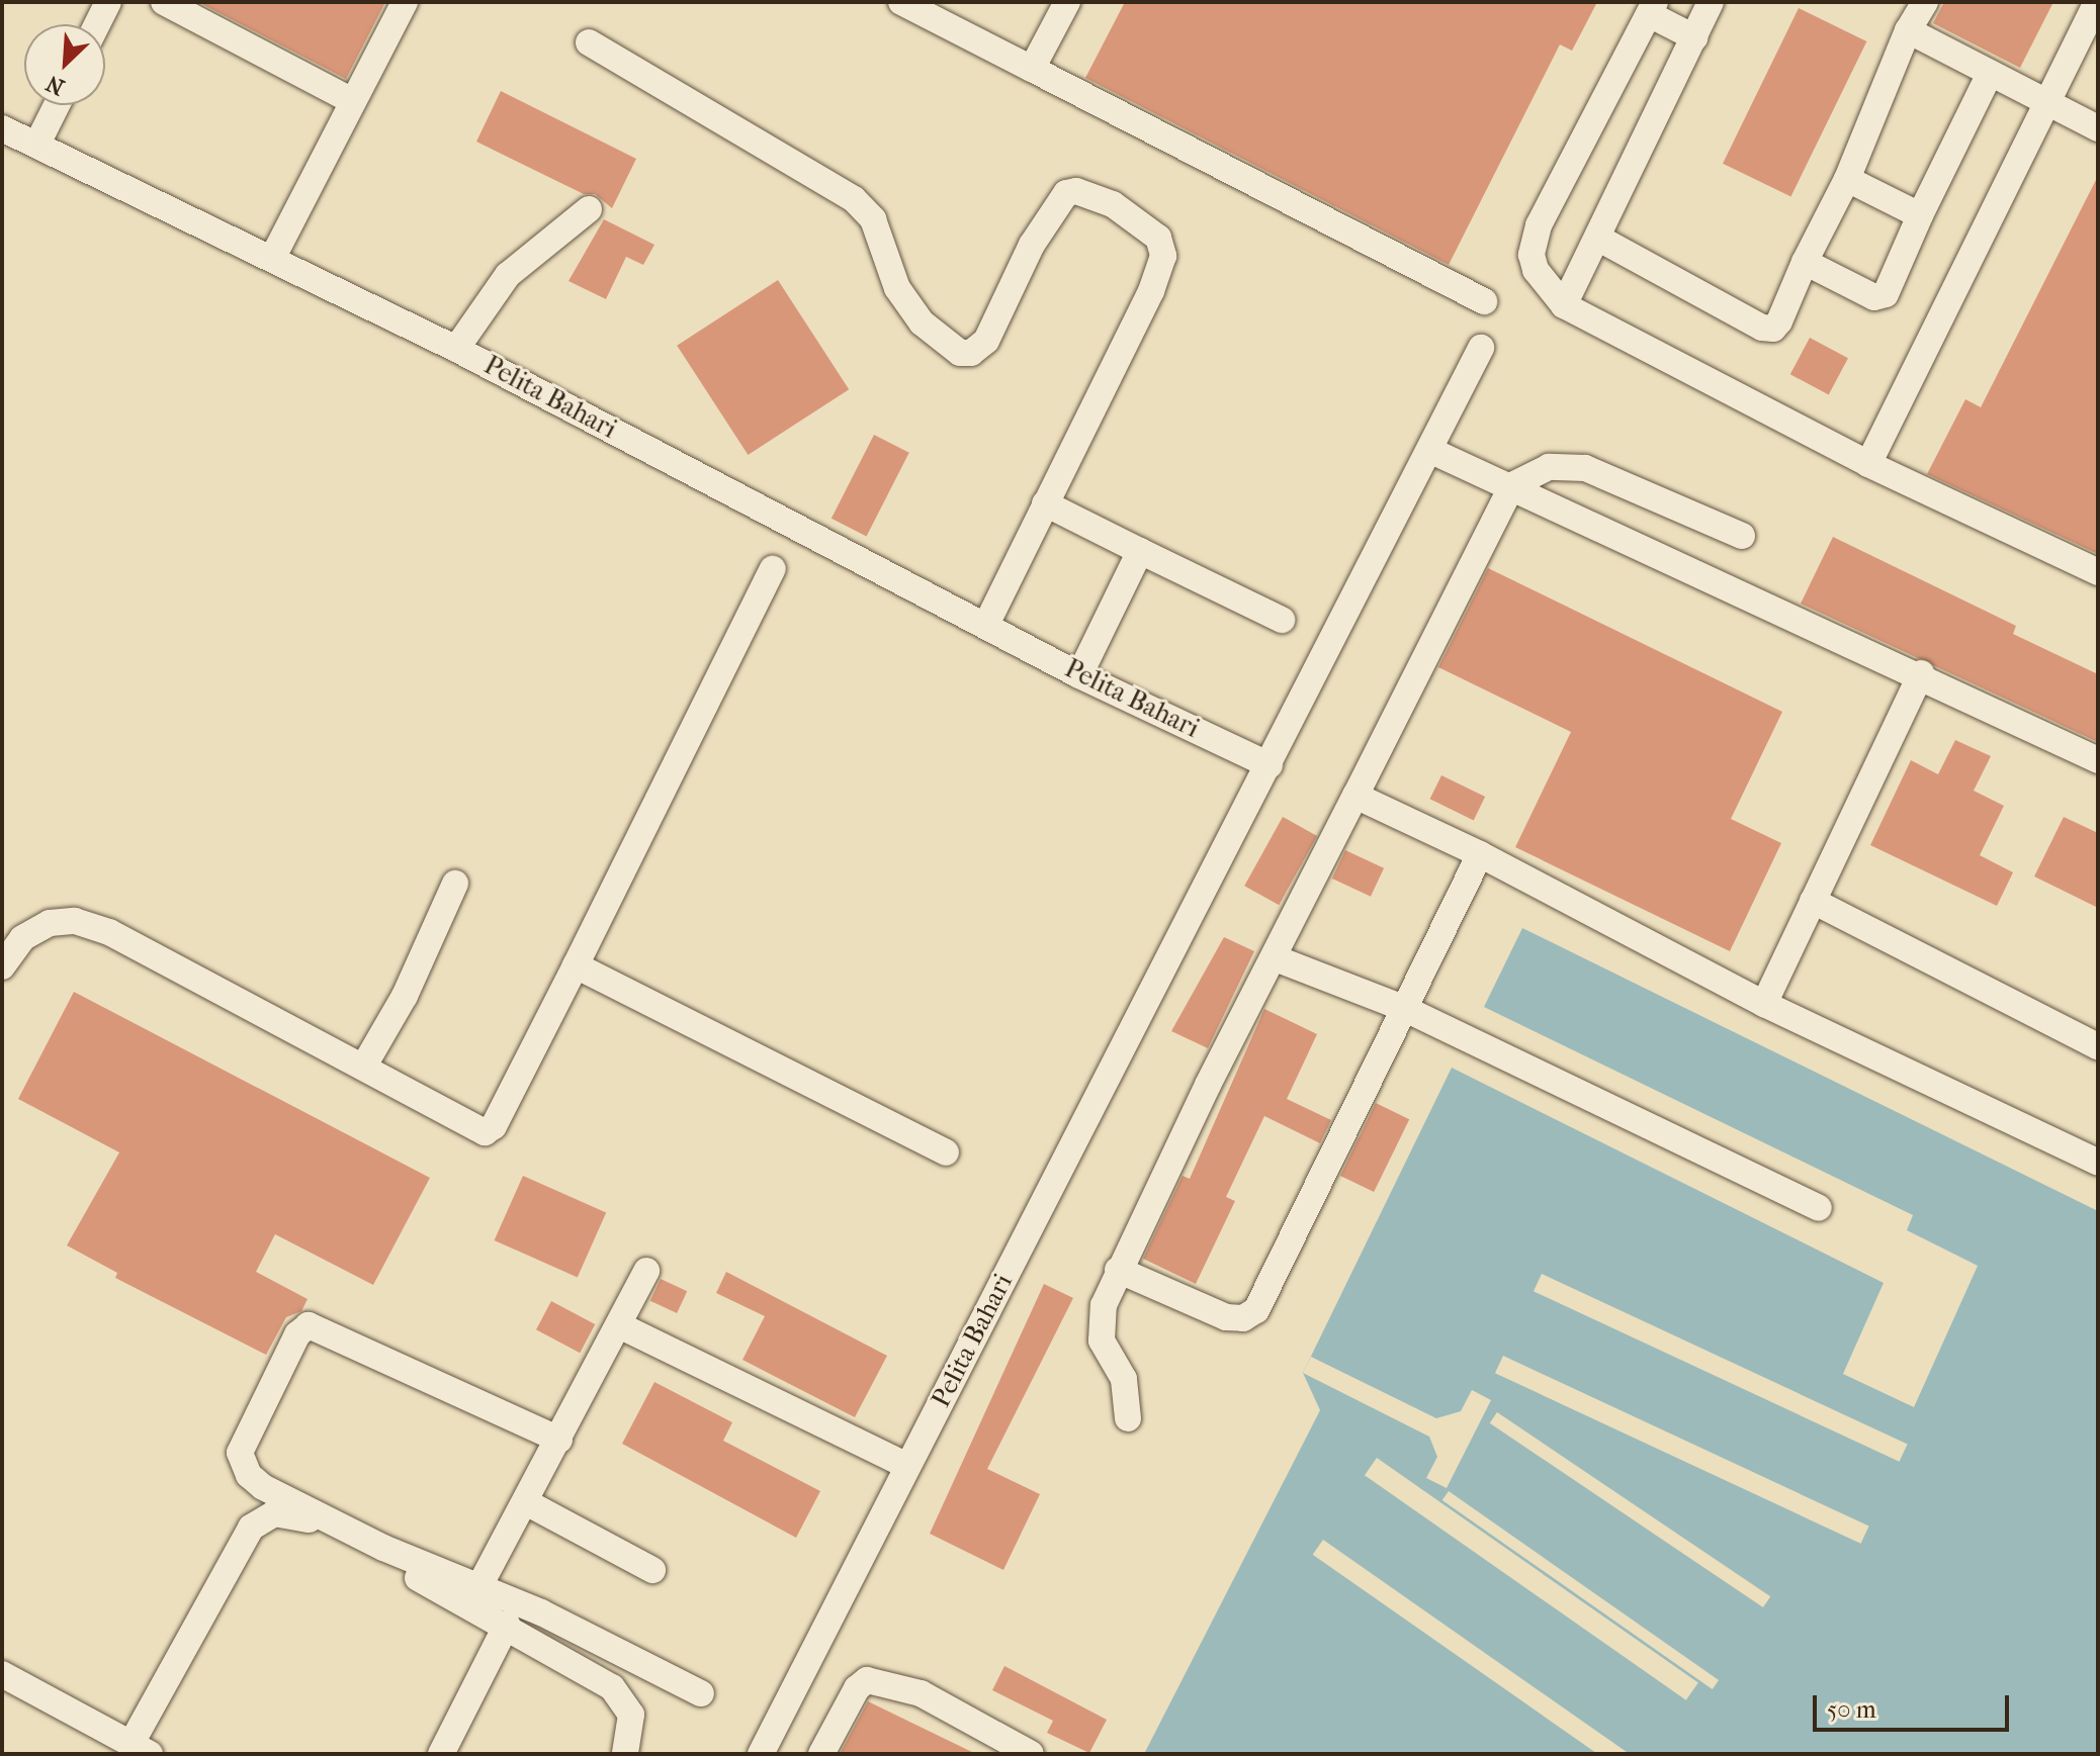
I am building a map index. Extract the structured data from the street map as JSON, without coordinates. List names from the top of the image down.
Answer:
{
  "streets": {
    "lane": ["Pelita Bahari"]
  },
  "scale_bar": "50 m",
  "north": "bottom left"
}
